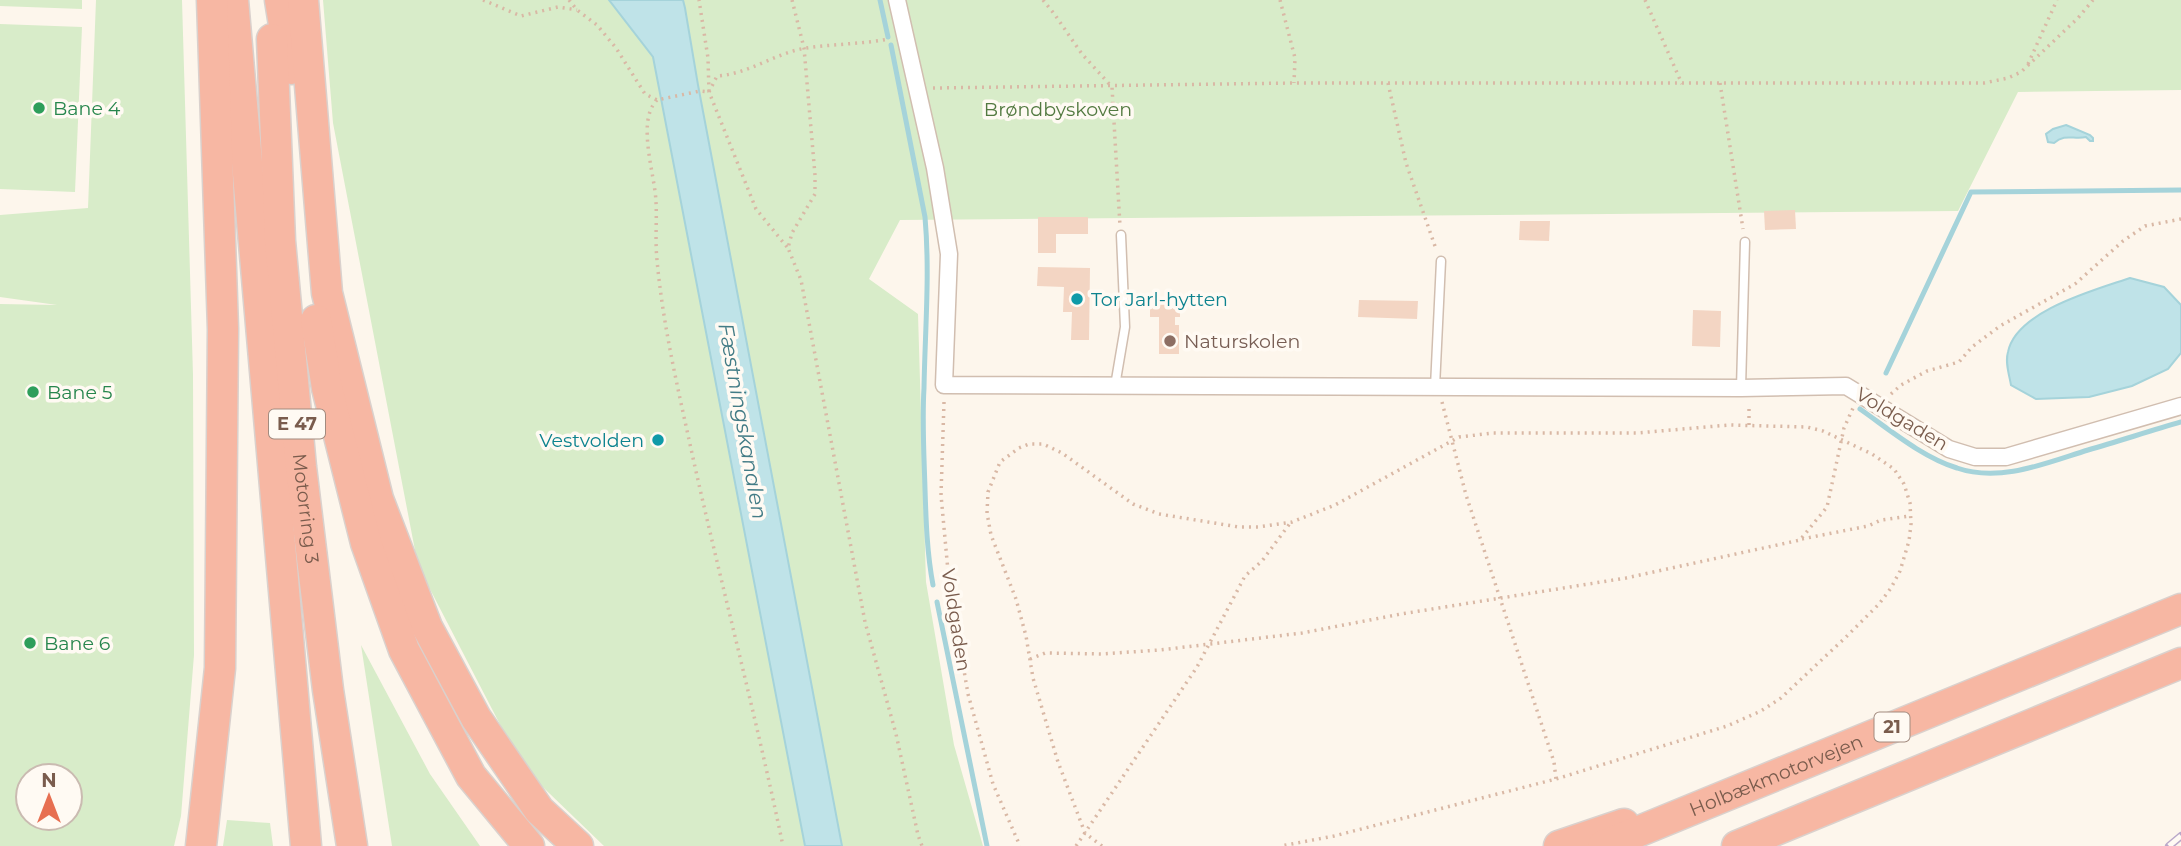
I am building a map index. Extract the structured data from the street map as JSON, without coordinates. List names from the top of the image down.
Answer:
{
  "streets": {
    "highway": [
      "E 47",
      "Motorring 3",
      "21",
      "Holbækmotorvejen"
    ],
    "street": ["Voldgaden"]
  },
  "water": ["Fæstningskanalen"],
  "parks": ["Brøndbyskoven"],
  "places": [
    "Bane 4",
    "Tor Jarl-hytten",
    "Naturskolen",
    "Bane 5",
    "Vestvolden",
    "Bane 6"
  ],
  "north": "top"
}
